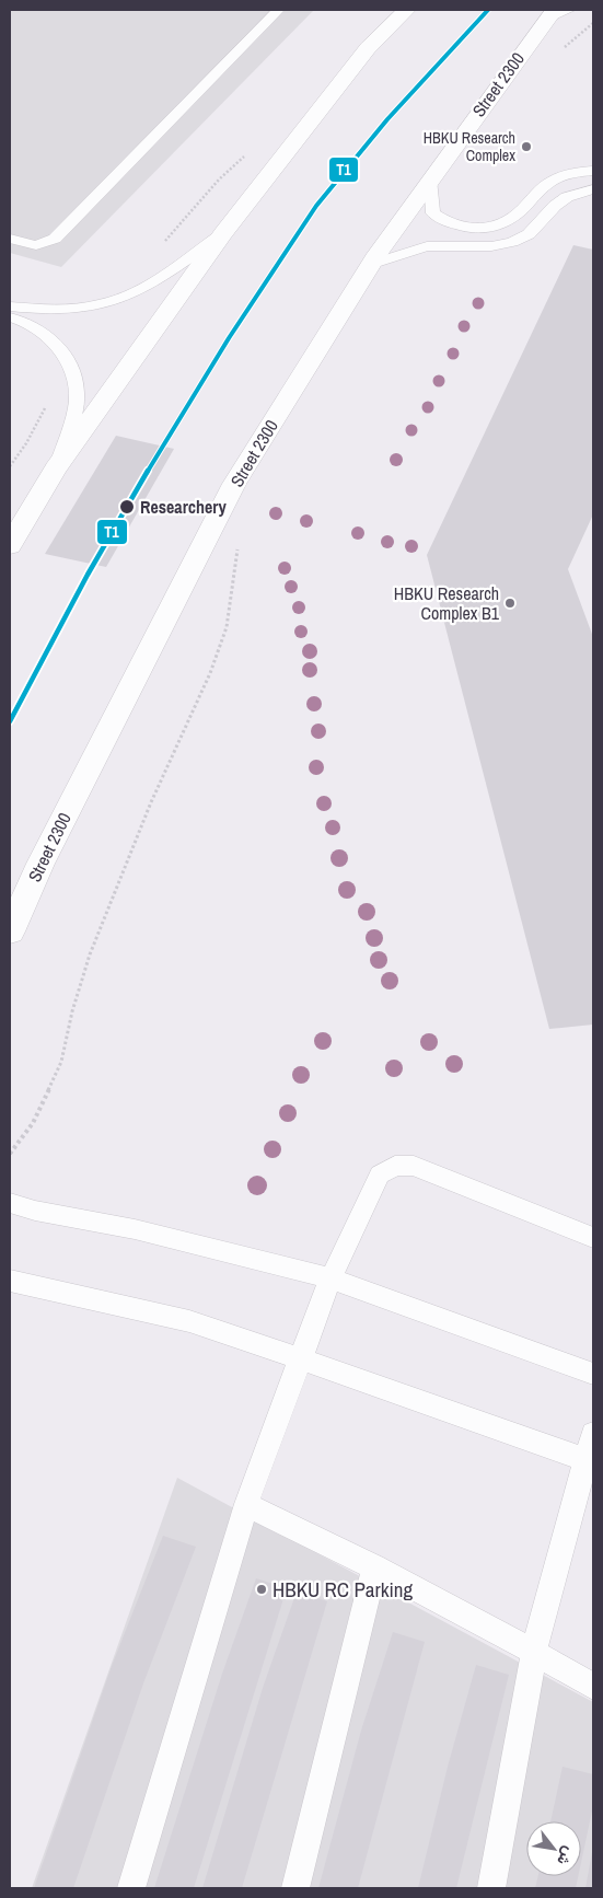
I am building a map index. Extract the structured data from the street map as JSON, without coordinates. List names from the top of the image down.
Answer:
{
  "streets": {
    "street": ["Street 2300"]
  },
  "places": [
    "HBKU Research Complex",
    "Researchery",
    "HBKU Research Complex B1",
    "HBKU RC Parking"
  ],
  "lines": ["transit line T1"],
  "north": "bottom right"
}
